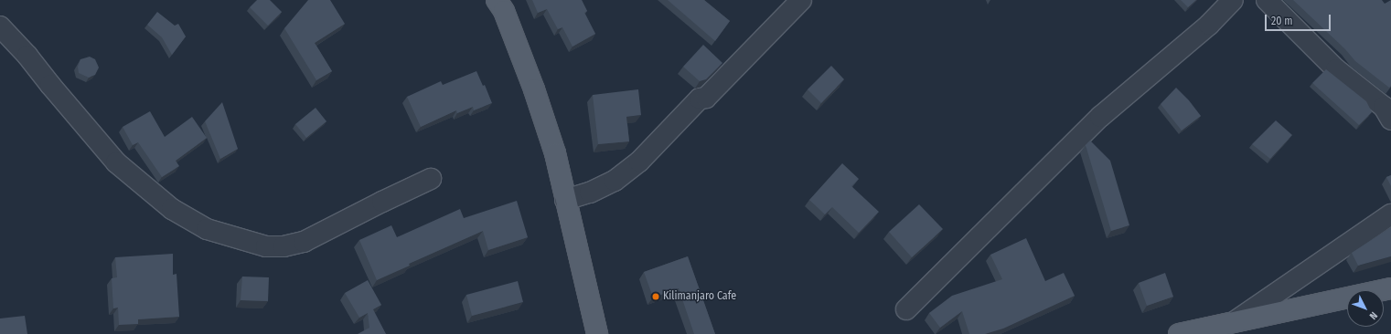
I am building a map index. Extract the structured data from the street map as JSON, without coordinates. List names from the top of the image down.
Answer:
{
  "places": ["Kilimanjaro Cafe"],
  "scale_bar": "20 m",
  "north": "bottom right"
}
